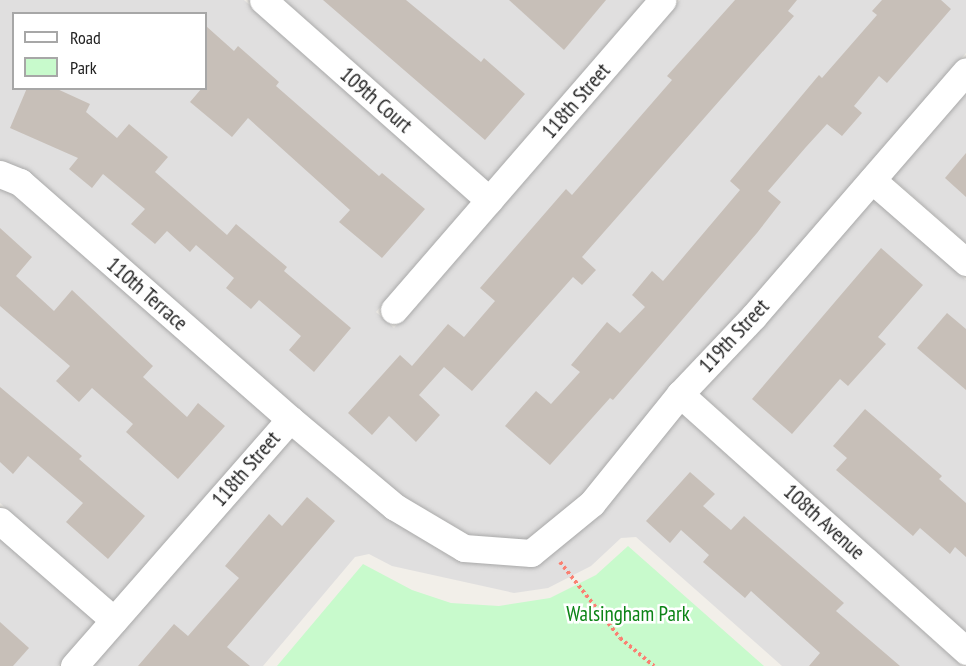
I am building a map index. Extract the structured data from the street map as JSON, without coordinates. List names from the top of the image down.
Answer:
{
  "streets": {
    "street": [
      "109th Court",
      "118th Street",
      "110th Terrace",
      "119th Street",
      "108th Avenue"
    ]
  },
  "crossings": [
    ["109th Court", "118th Street"],
    ["118th Street", "110th Terrace"],
    ["118th Street", "119th Street"],
    ["119th Street", "108th Avenue"]
  ],
  "parks": ["Walsingham Park"],
  "legend": ["Road", "Park"]
}
